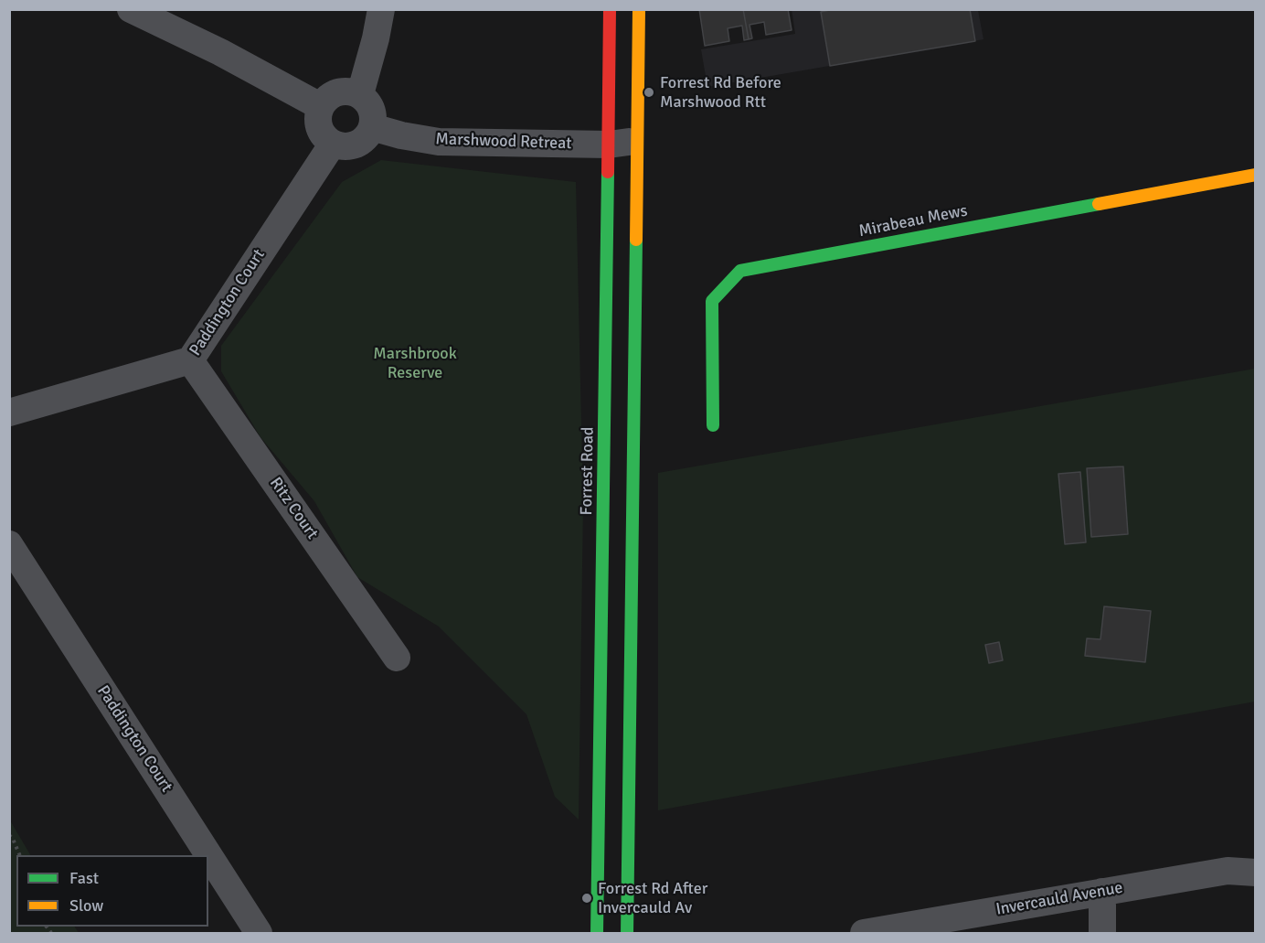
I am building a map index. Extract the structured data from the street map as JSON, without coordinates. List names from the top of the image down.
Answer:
{
  "streets": {
    "main road": ["Mirabeau Mews", "Forrest Road"],
    "street": [
      "Marshwood Retreat",
      "Paddington Court",
      "Ritz Court",
      "Invercauld Avenue"
    ]
  },
  "crossings": [
    ["Marshwood Retreat", "Paddington Court"],
    ["Marshwood Retreat", "Forrest Road"],
    ["Paddington Court", "Ritz Court"]
  ],
  "parks": ["Marshbrook Reserve"],
  "places": ["Forrest Rd Before Marshwood Rtt", "Forrest Rd After Invercauld Av"],
  "legend": ["Fast", "Slow"]
}
